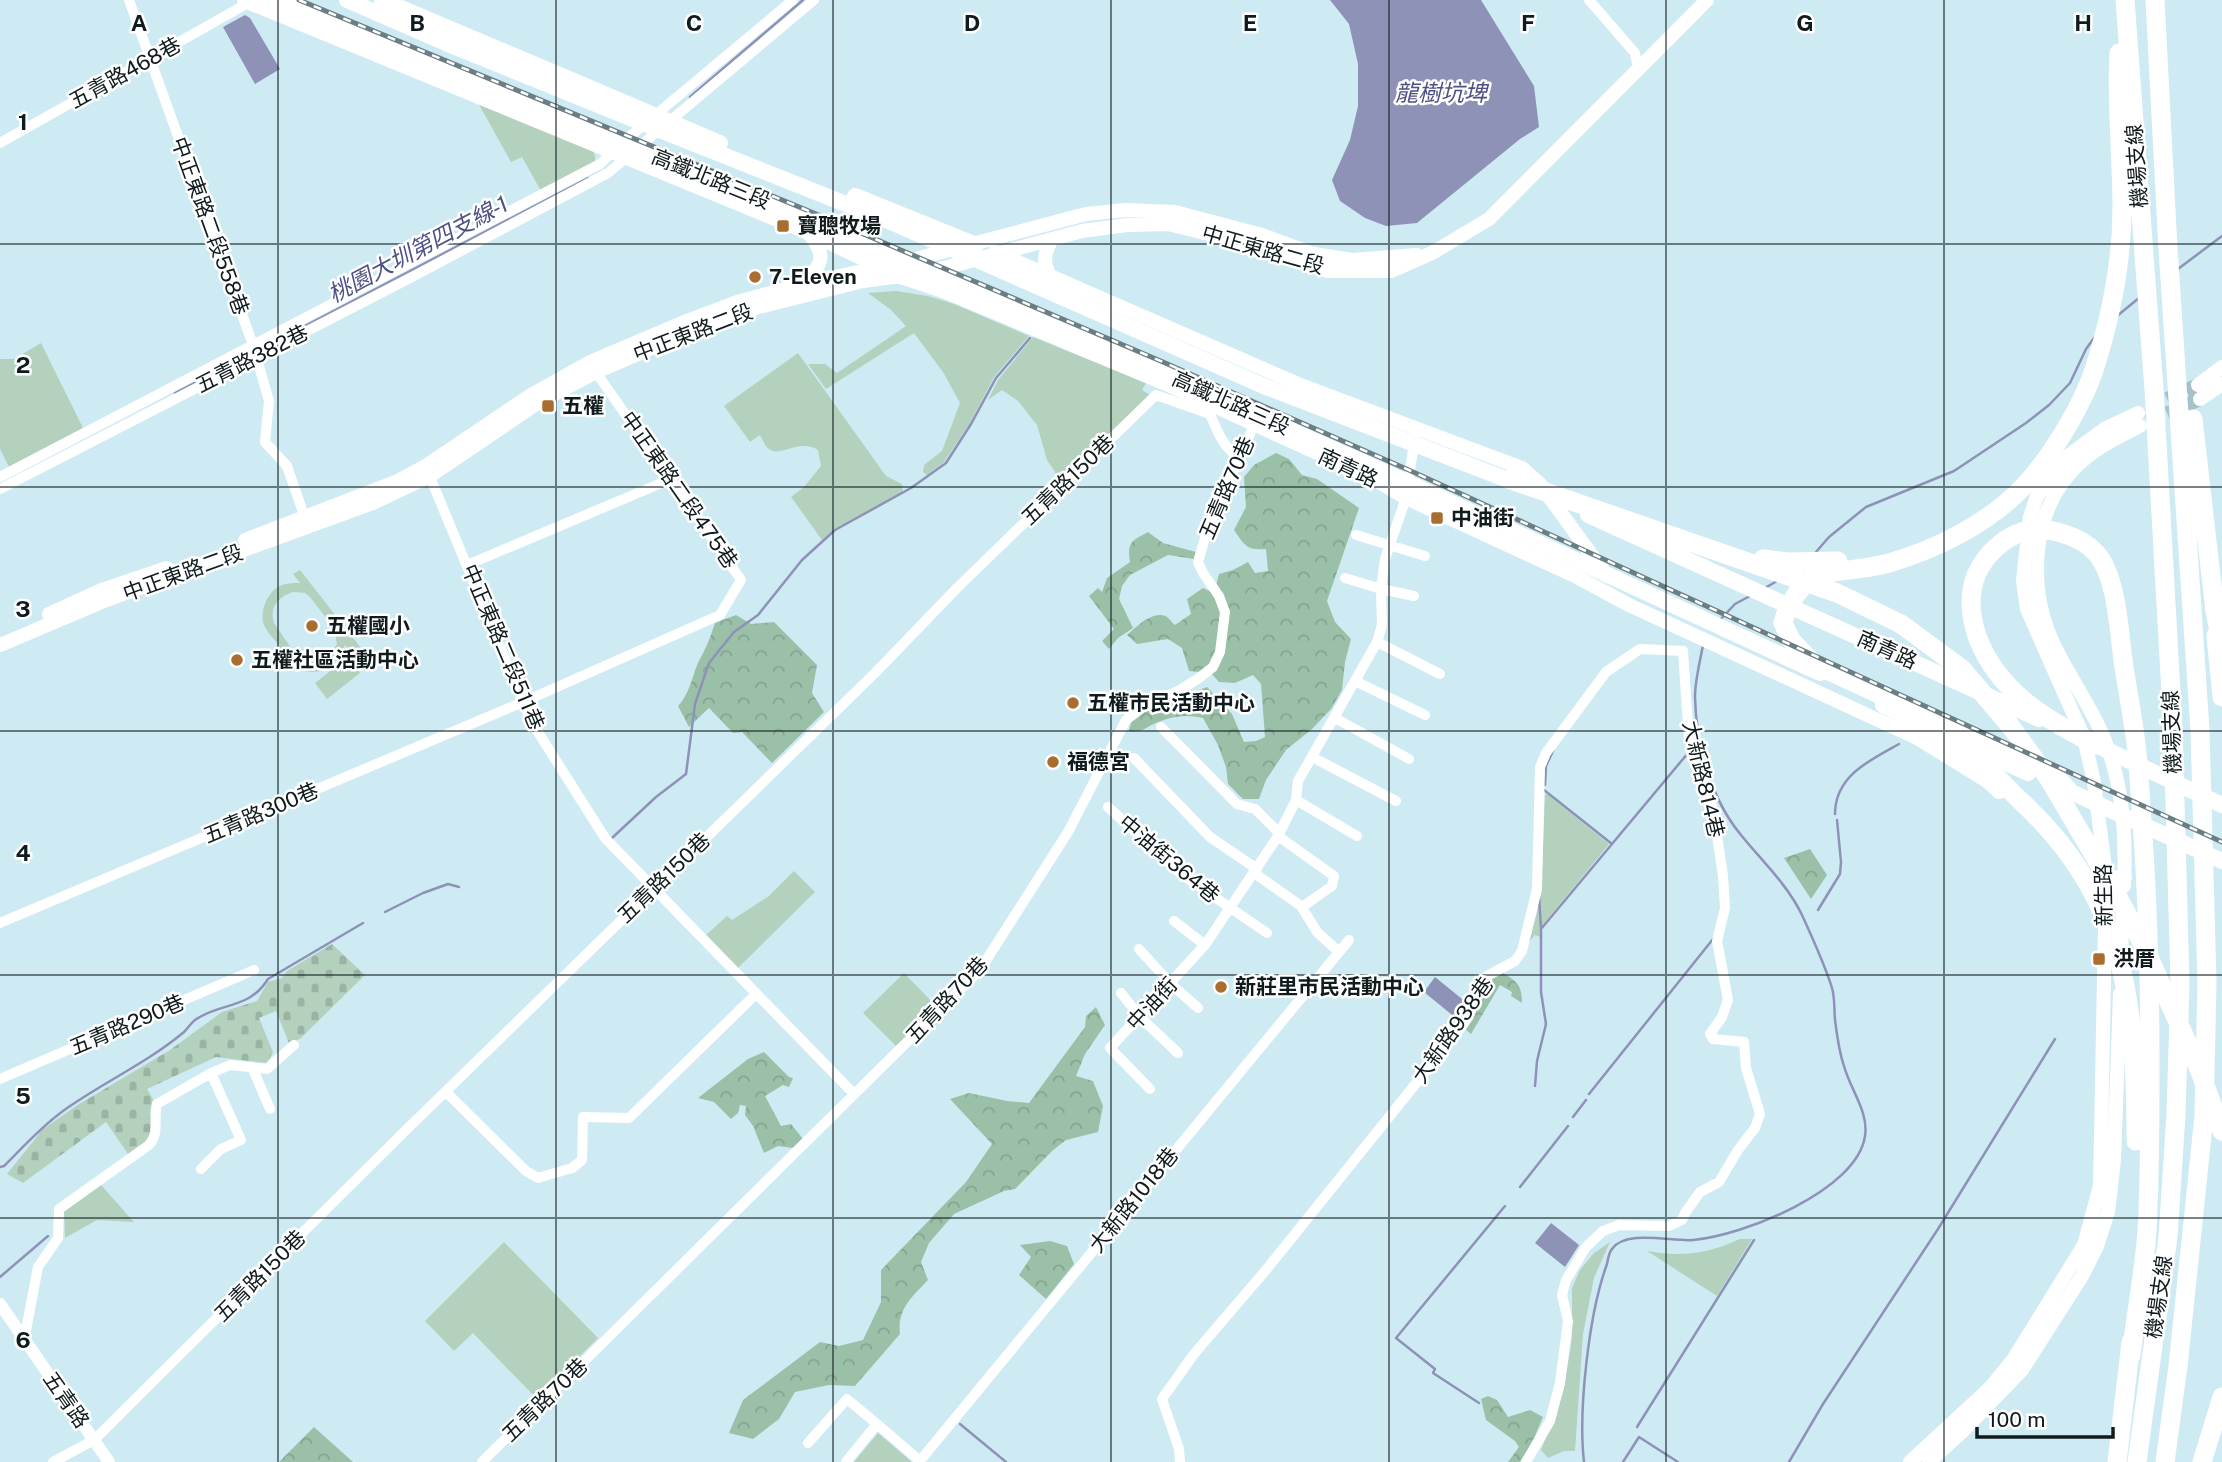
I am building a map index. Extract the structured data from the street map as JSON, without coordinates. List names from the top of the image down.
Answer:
{
  "streets": {
    "highway": ["機場支線"],
    "main road": [
      "高鐵北路三段",
      "中正東路二段",
      "南青路",
      "新生路"
    ],
    "street": [
      "五青路468巷",
      "中正東路二段558巷",
      "五青路382巷",
      "五青路150巷",
      "五青路70巷",
      "中正東路二段475巷",
      "中正東路二段511巷",
      "大新路814巷",
      "五青路300巷",
      "中油街364巷",
      "中油街",
      "五青路290巷",
      "大新路938巷",
      "大新路1018巷",
      "五青路"
    ]
  },
  "crossings": [
    ["五青路468巷", "高鐵北路三段"],
    ["五青路468巷", "中正東路二段558巷"],
    ["機場支線", "新生路"],
    ["高鐵北路三段", "中正東路二段"],
    ["高鐵北路三段", "五青路382巷"],
    ["高鐵北路三段", "南青路"],
    ["高鐵北路三段", "五青路70巷"],
    ["中正東路二段558巷", "中正東路二段"],
    ["中正東路二段558巷", "五青路382巷"],
    ["中正東路二段", "中正東路二段475巷"],
    ["中正東路二段", "中正東路二段511巷"],
    ["南青路", "五青路70巷"],
    ["南青路", "新生路"],
    ["南青路", "中油街"],
    ["五青路150巷", "五青路70巷"],
    ["五青路150巷", "中正東路二段511巷"],
    ["五青路150巷", "五青路"],
    ["五青路70巷", "中正東路二段511巷"],
    ["中正東路二段475巷", "中正東路二段511巷"],
    ["中正東路二段475巷", "五青路300巷"],
    ["中正東路二段511巷", "五青路300巷"],
    ["大新路814巷", "大新路938巷"],
    ["中油街364巷", "中油街"]
  ],
  "water": ["龍樹坑埤", "桃園大圳第四支線-1"],
  "places": {
    "transit": [
      "寶聰牧場",
      "五權",
      "中油街",
      "洪厝"
    ],
    "other": [
      "7-Eleven",
      "五權國小",
      "五權社區活動中心",
      "五權市民活動中心",
      "福德宮",
      "新莊里市民活動中心"
    ]
  },
  "scale_bar": "100 m",
  "grid": {
    "columns": [
      "A",
      "B",
      "C",
      "D",
      "E",
      "F",
      "G",
      "H"
    ],
    "rows": [
      "1",
      "2",
      "3",
      "4",
      "5",
      "6"
    ]
  }
}
